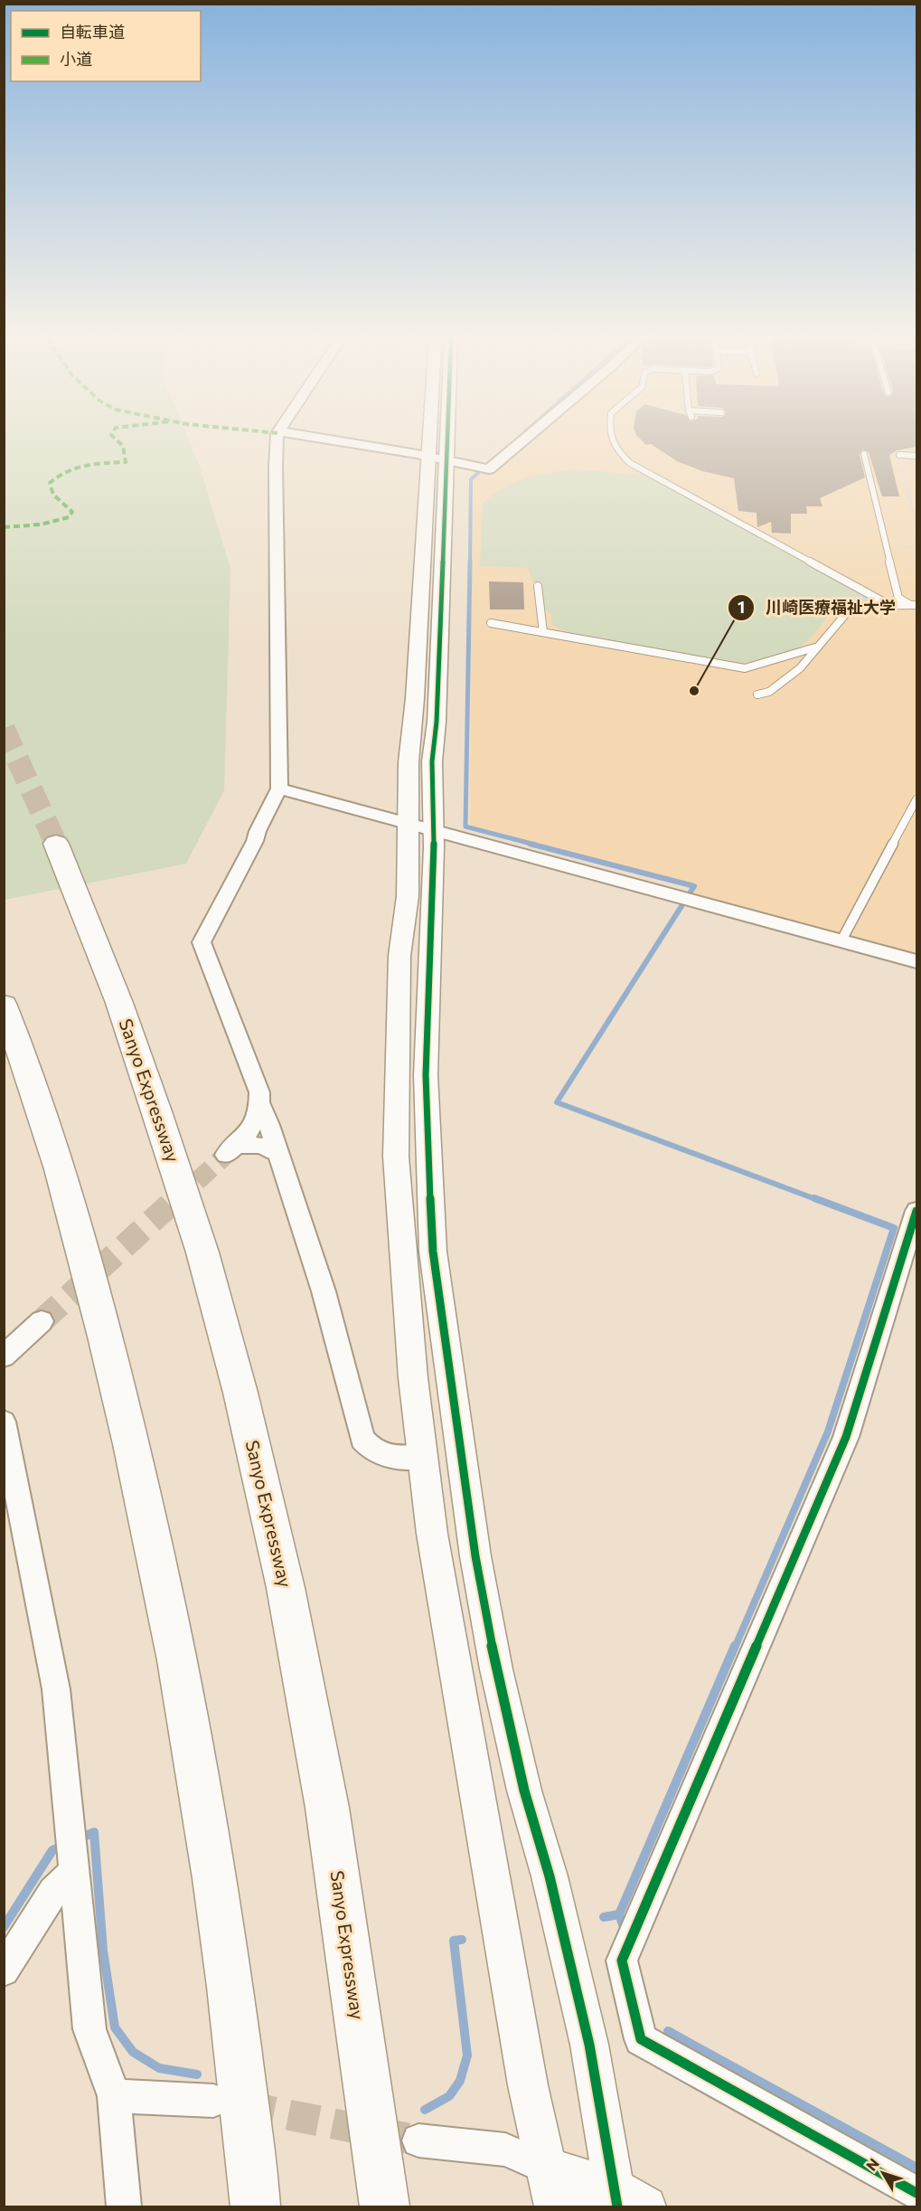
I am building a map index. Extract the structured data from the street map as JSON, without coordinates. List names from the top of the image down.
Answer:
{
  "streets": {
    "highway": ["Sanyo Expressway"]
  },
  "places": ["川崎医療福祉大学"],
  "legend": ["自転車道", "小道"],
  "north": "top left"
}
